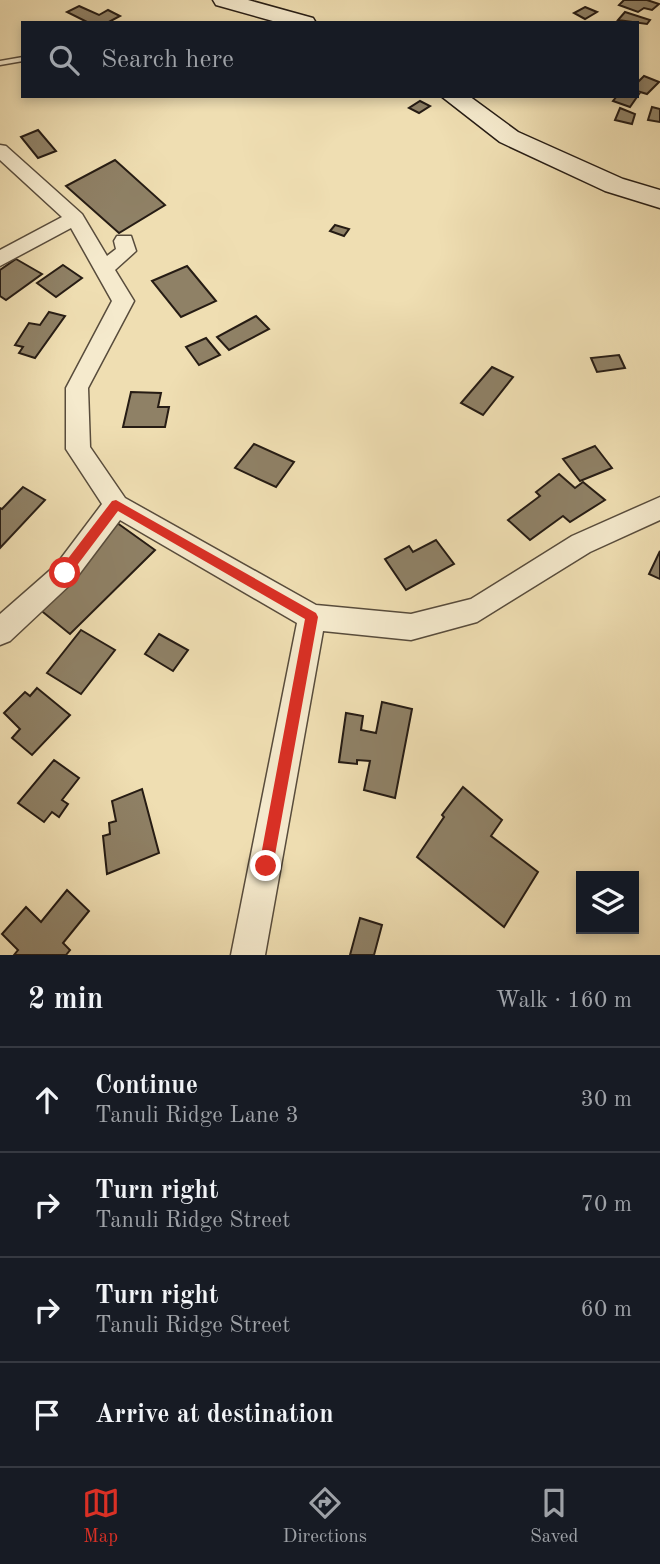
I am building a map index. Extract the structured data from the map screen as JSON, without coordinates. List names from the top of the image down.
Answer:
{
  "page": {
    "search": "Search here",
    "heading": ["2 min", "Walk · 160 m"],
    "list": [
      ["Continue", "Tanuli Ridge Lane 3", "30 m"],
      ["Turn right", "Tanuli Ridge Street", "70 m"],
      ["Turn right", "Tanuli Ridge Street", "60 m"],
      "Arrive at destination"
    ],
    "nav": ["Map", "Directions", "Saved"]
  }
}
